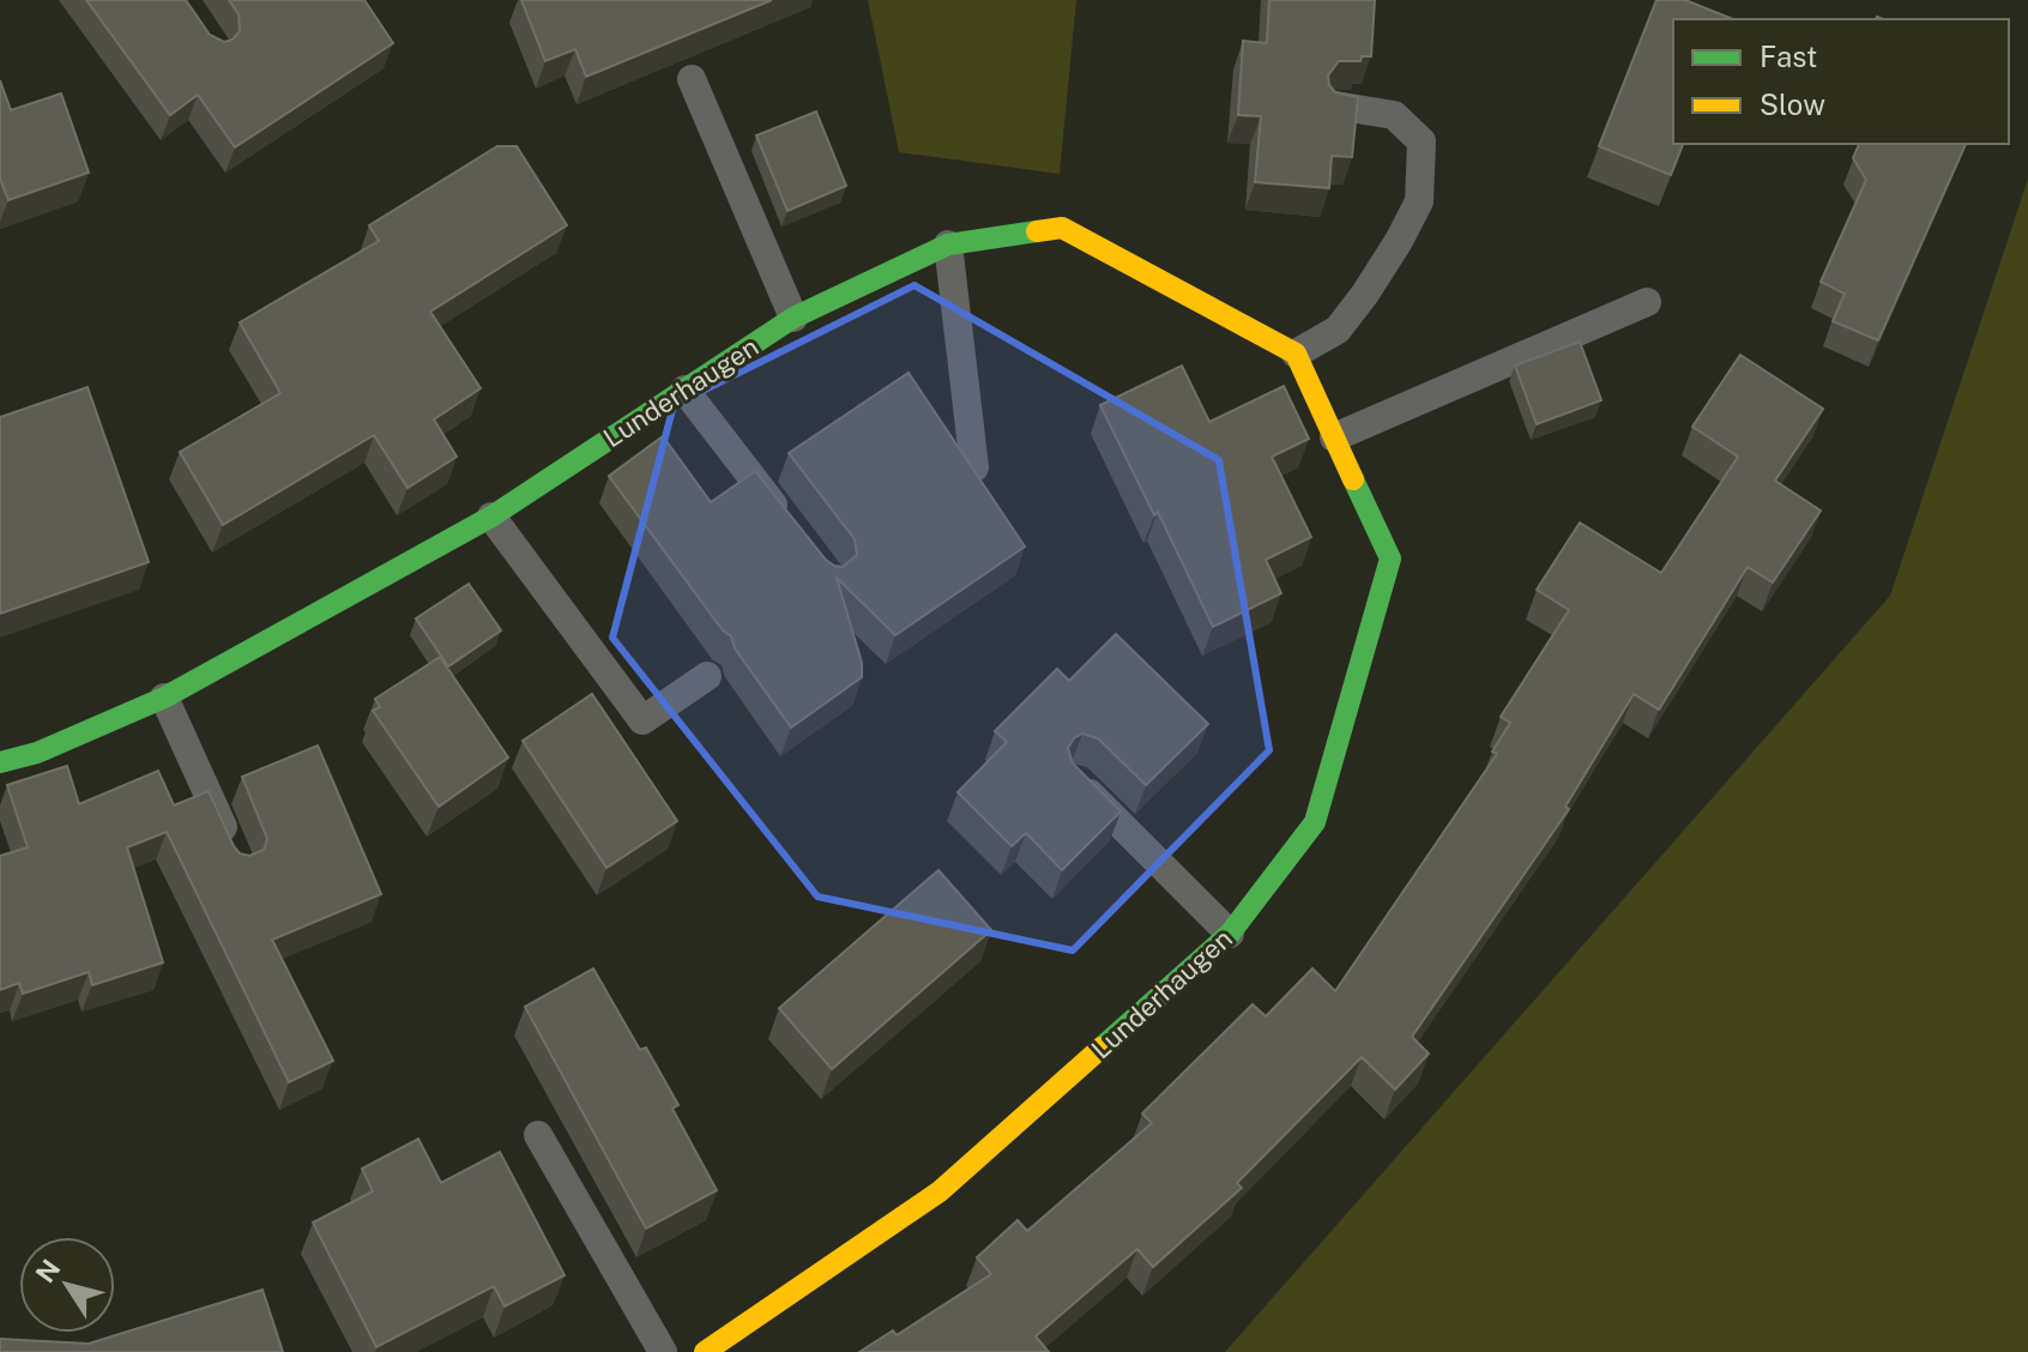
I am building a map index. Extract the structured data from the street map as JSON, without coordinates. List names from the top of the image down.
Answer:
{
  "streets": {
    "street": ["Lunderhaugen"]
  },
  "legend": ["Fast", "Slow"],
  "north": "top left"
}
